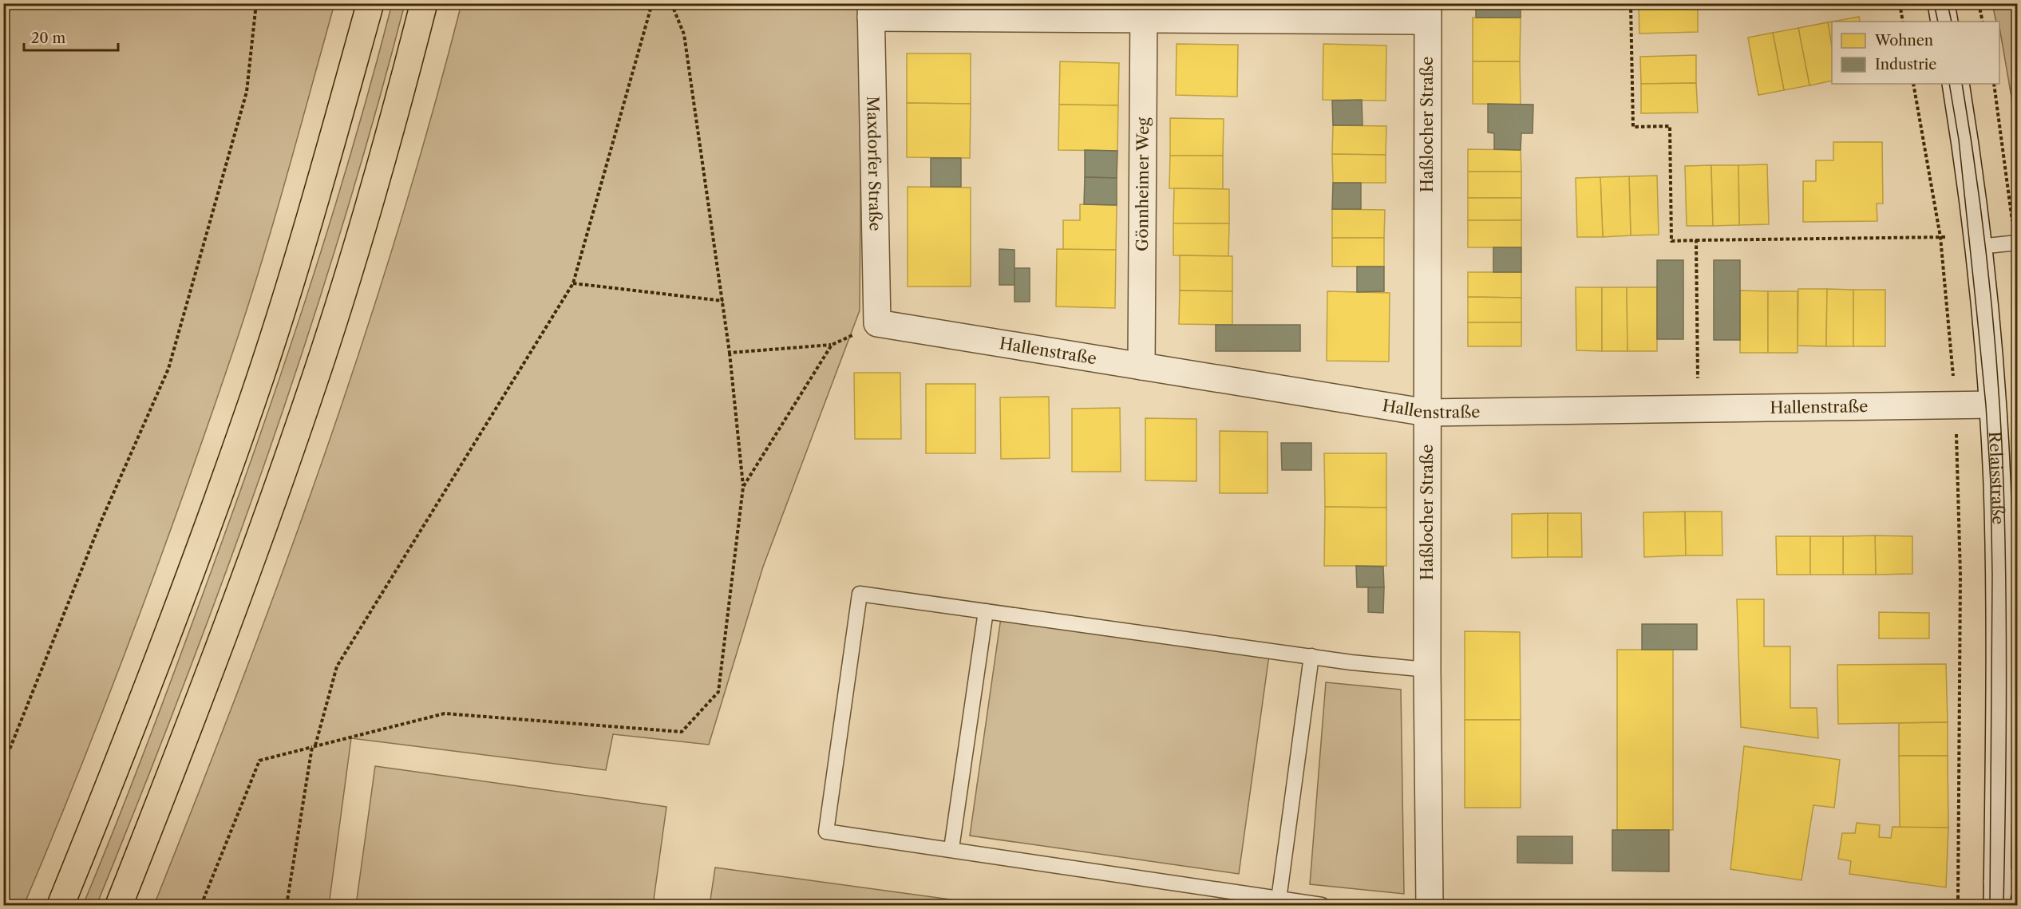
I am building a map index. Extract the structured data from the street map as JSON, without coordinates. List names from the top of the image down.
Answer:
{
  "streets": {
    "street": [
      "Haßlocher Straße",
      "Maxdorfer Straße",
      "Gönnheimer Weg",
      "Hallenstraße",
      "Relaisstraße"
    ]
  },
  "crossings": [
    ["Haßlocher Straße", "Hallenstraße"],
    ["Maxdorfer Straße", "Hallenstraße"],
    ["Gönnheimer Weg", "Hallenstraße"],
    ["Hallenstraße", "Relaisstraße"]
  ],
  "legend": ["Wohnen", "Industrie"],
  "scale_bar": "20 m"
}
